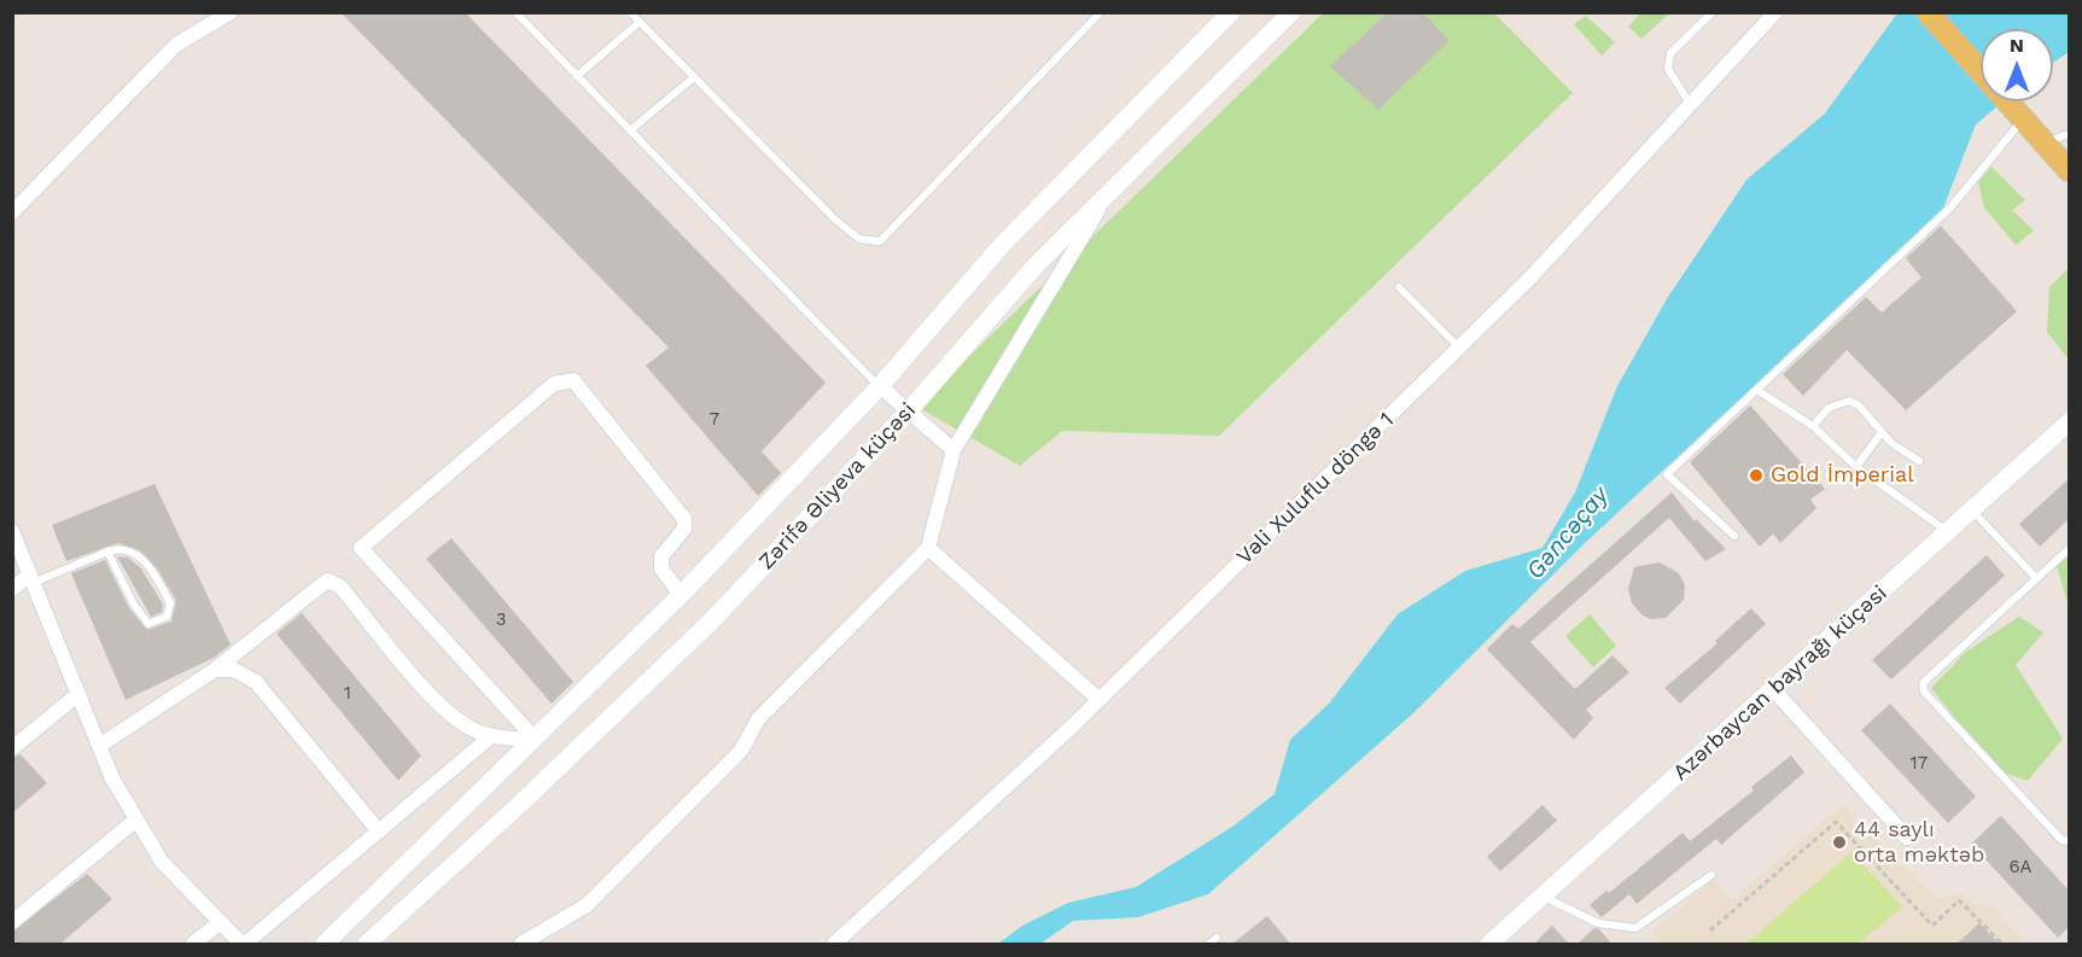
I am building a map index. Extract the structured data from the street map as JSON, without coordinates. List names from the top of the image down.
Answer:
{
  "streets": {
    "street": ["Zərifə Əliyeva küçəsi", "Vəli Xuluflu döngə 1", "Azərbaycan bayrağı küçəsi"]
  },
  "water": ["Gəncəçay"],
  "places": ["Gold İmperial", "44 saylı orta məktəb"],
  "house_numbers": [
    "7",
    "3",
    "1",
    "17",
    "6A"
  ],
  "north": "top"
}
